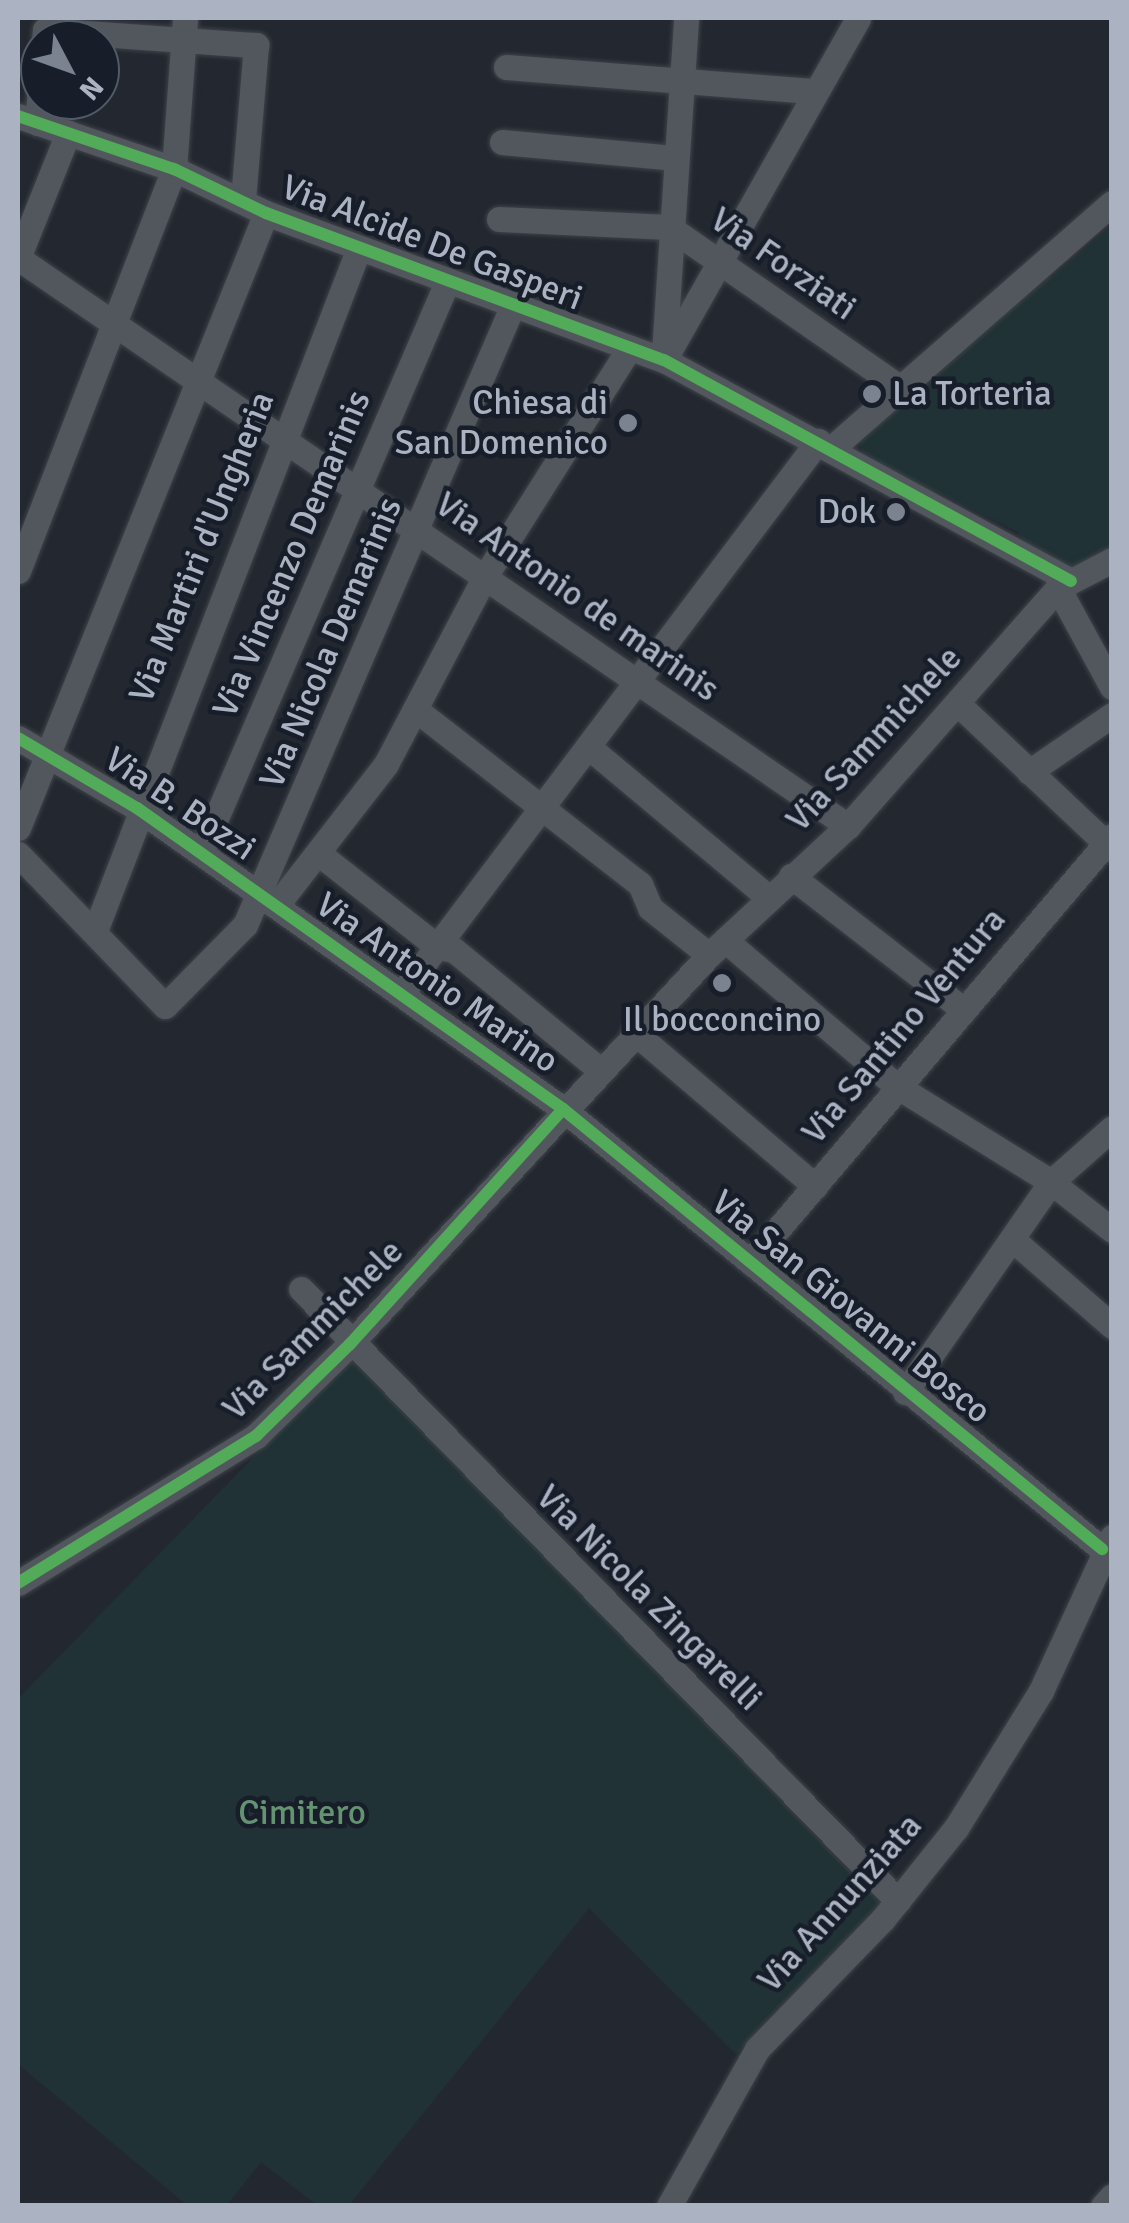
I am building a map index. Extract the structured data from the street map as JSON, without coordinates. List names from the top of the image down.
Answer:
{
  "streets": {
    "street": [
      "Via Alcide De Gasperi",
      "Via Forziati",
      "Via Martiri d'Ungheria",
      "Via Vincenzo Demarinis",
      "Via Antonio de marinis",
      "Via Nicola Demarinis",
      "Via Sammichele",
      "Via B. Bozzi",
      "Via Antonio Marino",
      "Via Santino Ventura",
      "Via San Giovanni Bosco",
      "Via Nicola Zingarelli",
      "Via Annunziata"
    ]
  },
  "crossings": [
    ["Via Alcide De Gasperi", "Via Martiri d'Ungheria"],
    ["Via Alcide De Gasperi", "Via Vincenzo Demarinis"],
    ["Via Alcide De Gasperi", "Via Nicola Demarinis"],
    ["Via Alcide De Gasperi", "Via Sammichele"],
    ["Via Martiri d'Ungheria", "Via Antonio de marinis"],
    ["Via Martiri d'Ungheria", "Via B. Bozzi"],
    ["Via Vincenzo Demarinis", "Via Antonio de marinis"],
    ["Via Vincenzo Demarinis", "Via B. Bozzi"],
    ["Via Antonio de marinis", "Via Nicola Demarinis"],
    ["Via Antonio de marinis", "Via Sammichele"],
    ["Via Nicola Demarinis", "Via B. Bozzi"],
    ["Via Nicola Demarinis", "Via Antonio Marino"],
    ["Via Sammichele", "Via Antonio Marino"],
    ["Via Sammichele", "Via San Giovanni Bosco"],
    ["Via Sammichele", "Via Nicola Zingarelli"],
    ["Via B. Bozzi", "Via Antonio Marino"],
    ["Via Antonio Marino", "Via San Giovanni Bosco"],
    ["Via Santino Ventura", "Via San Giovanni Bosco"],
    ["Via San Giovanni Bosco", "Via Annunziata"],
    ["Via Nicola Zingarelli", "Via Annunziata"]
  ],
  "parks": ["Cimitero"],
  "places": [
    "La Torteria",
    "Chiesa di San Domenico",
    "Dok",
    "Il bocconcino"
  ],
  "north": "bottom right"
}
